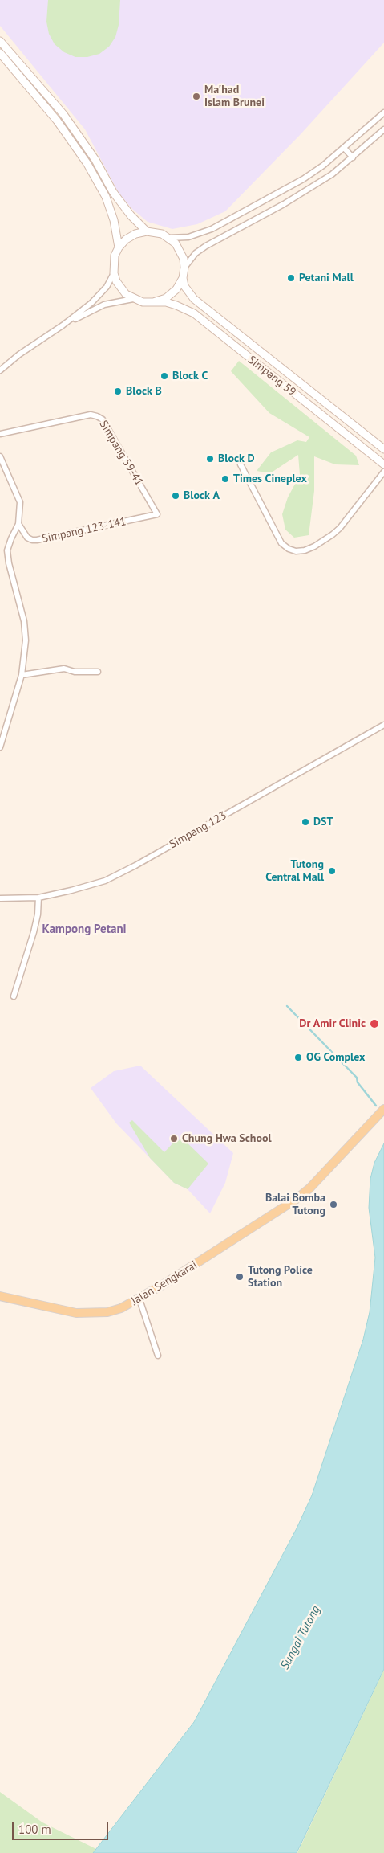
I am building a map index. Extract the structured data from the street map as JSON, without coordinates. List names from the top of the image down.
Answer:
{
  "streets": {
    "main road": ["Jalan Sengkarai"],
    "street": [
      "Simpang 59",
      "Simpang 59-41",
      "Simpang 123-141",
      "Simpang 123"
    ]
  },
  "crossings": [
    ["Simpang 59-41", "Simpang 123-141"]
  ],
  "districts": ["Kampong Petani"],
  "water": ["Sungai Tutong"],
  "places": [
    "Ma'had Islam Brunei",
    "Petani Mall",
    "Block C",
    "Block B",
    "Block D",
    "Times Cineplex",
    "Block A",
    "DST",
    "Tutong Central Mall",
    "Dr Amir Clinic",
    "OG Complex",
    "Chung Hwa School",
    "Balai Bomba Tutong",
    "Tutong Police Station"
  ],
  "scale_bar": "100 m"
}
